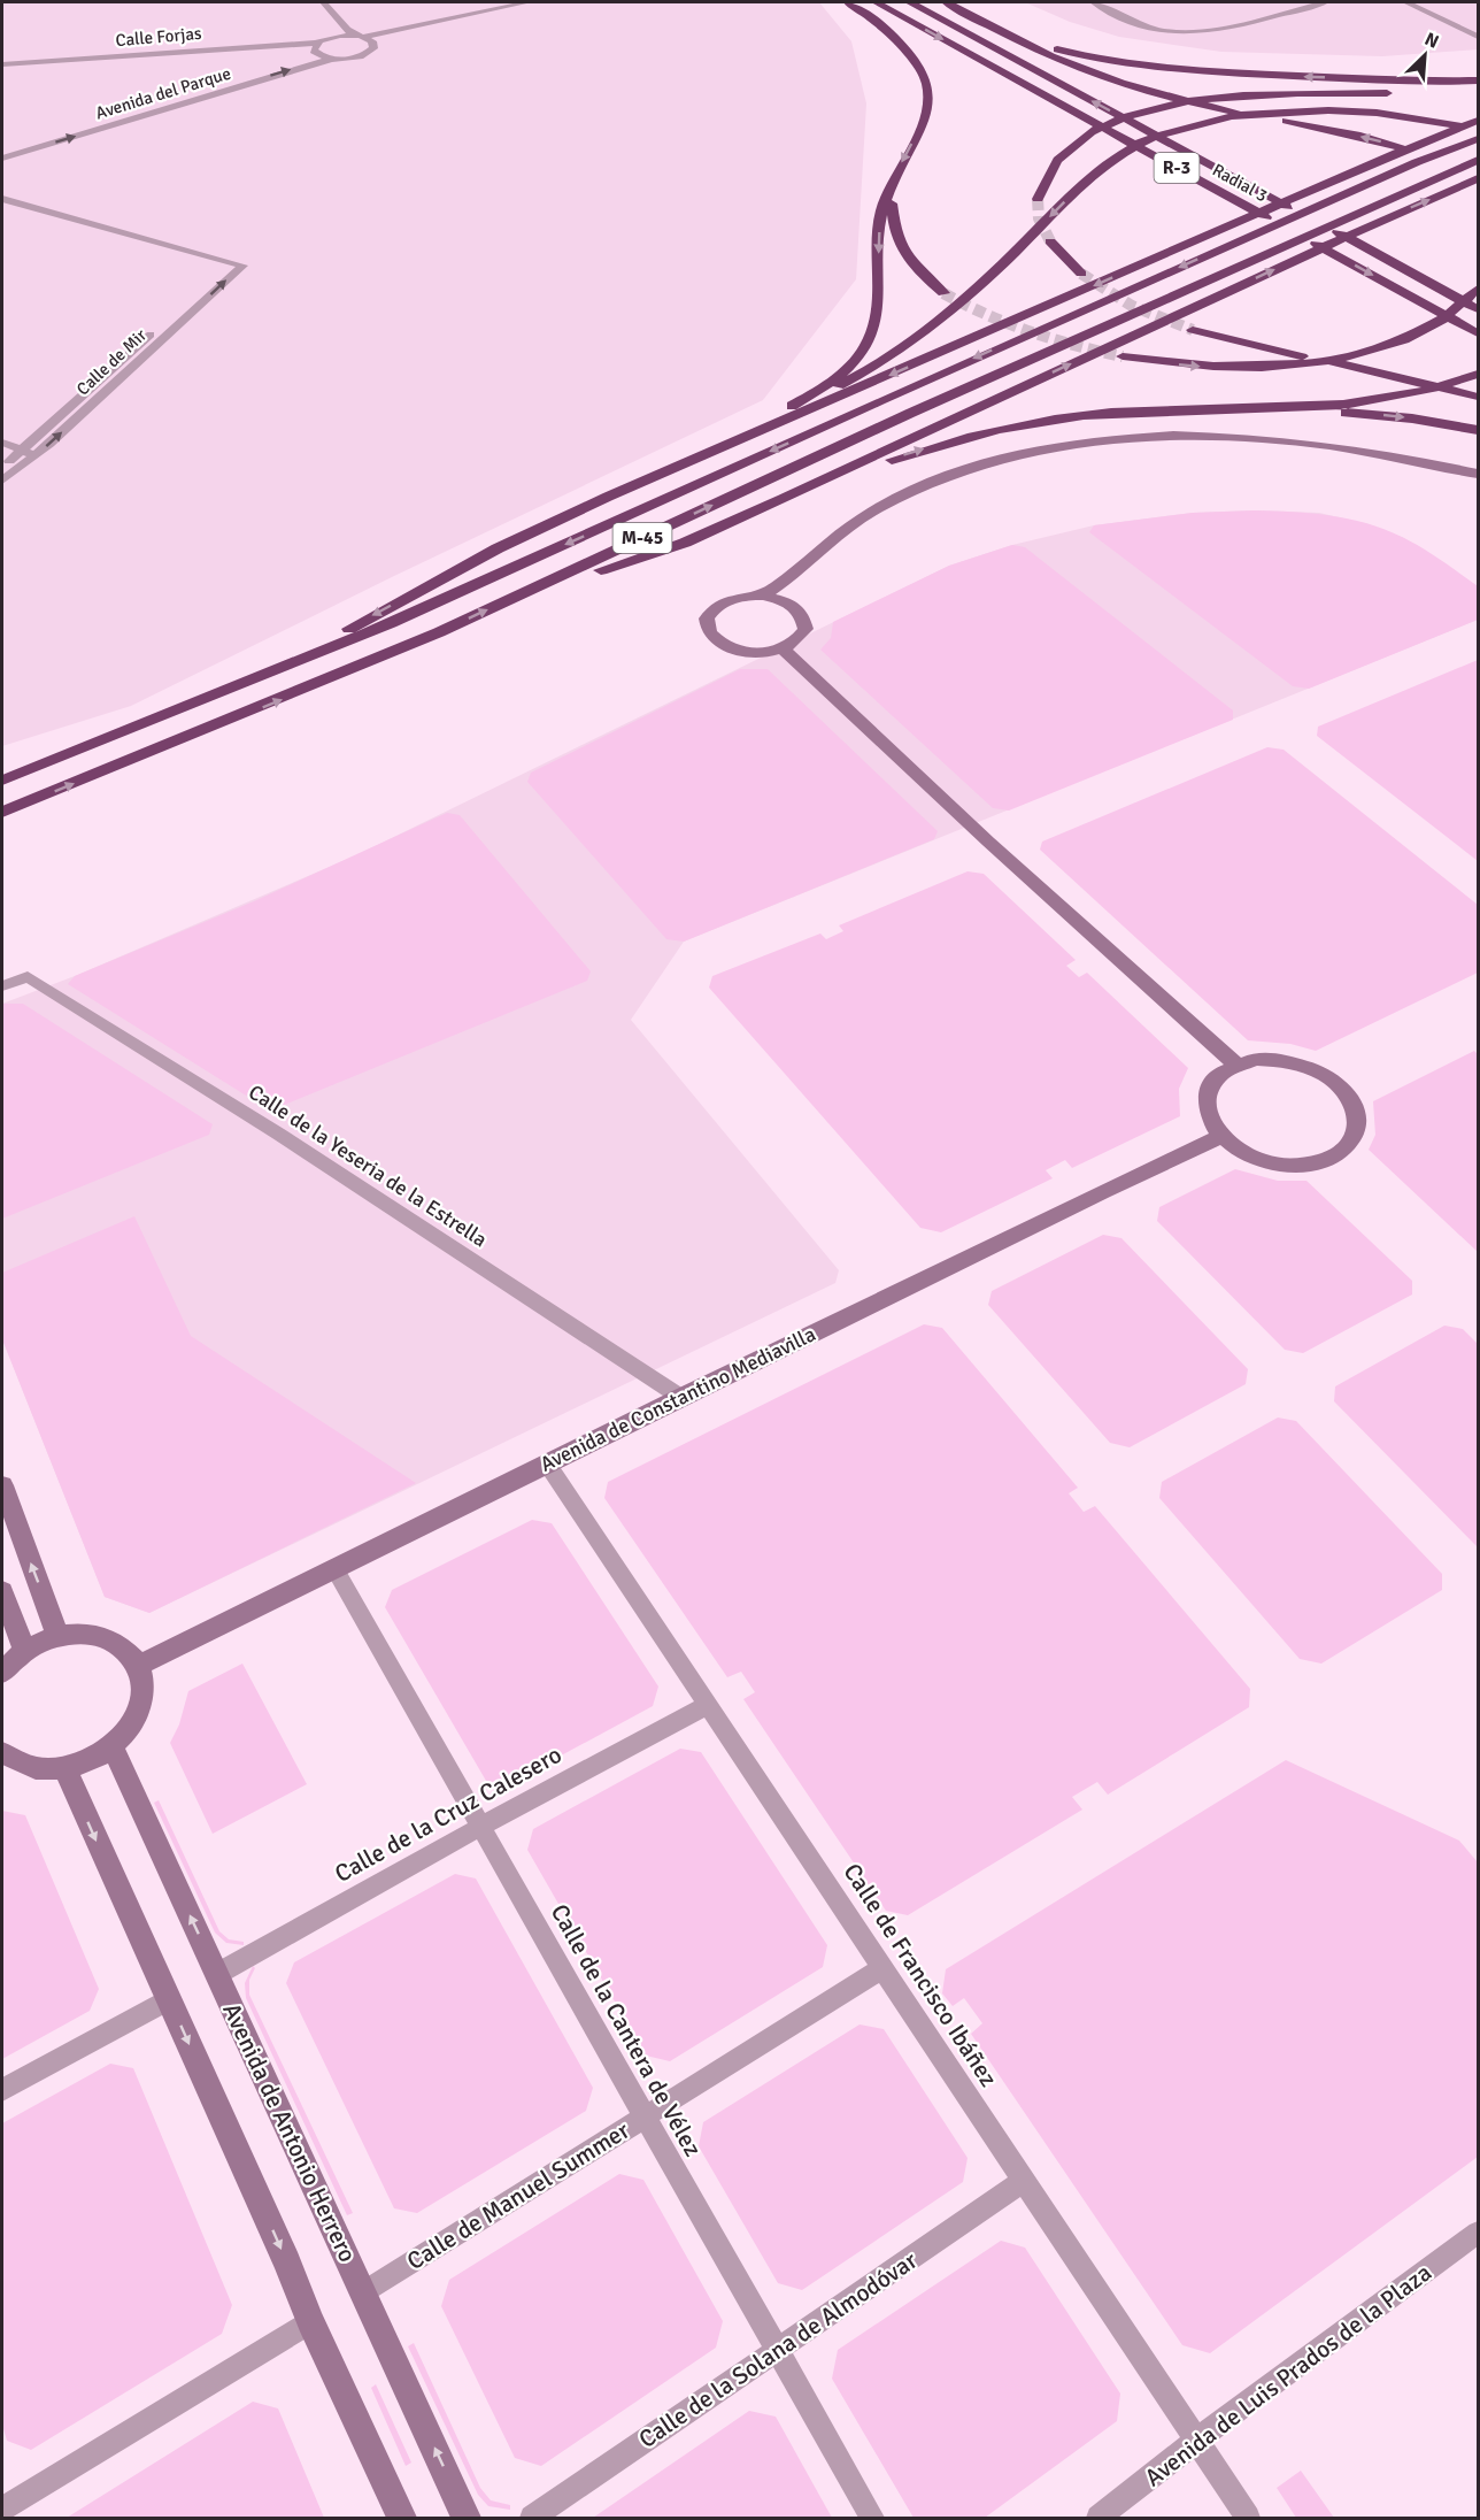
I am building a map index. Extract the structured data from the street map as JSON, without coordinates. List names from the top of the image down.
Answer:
{
  "streets": {
    "highway": ["R-3", "Radial 3", "M-45"],
    "street": [
      "Calle Forjas",
      "Avenida del Parque",
      "Calle de Mir",
      "Calle de la Yeseria de la Estrella",
      "Avenida de Constantino Mediavilla",
      "Calle de la Cruz Calesero",
      "Calle de Francisco Ibáñez",
      "Calle de la Cantera de Vélez",
      "Avenida de Antonio Herrero",
      "Calle de Manuel Summer",
      "Calle de la Solana de Almodóvar",
      "Avenida de Luis Prados de la Plaza"
    ]
  },
  "crossings": [
    ["Calle de la Yeseria de la Estrella", "Avenida de Constantino Mediavilla"],
    ["Avenida de Constantino Mediavilla", "Calle de Francisco Ibáñez"],
    ["Avenida de Constantino Mediavilla", "Calle de la Cantera de Vélez"],
    ["Calle de la Cruz Calesero", "Calle de Francisco Ibáñez"],
    ["Calle de la Cruz Calesero", "Calle de la Cantera de Vélez"],
    ["Calle de la Cruz Calesero", "Avenida de Antonio Herrero"],
    ["Calle de Francisco Ibáñez", "Calle de Manuel Summer"],
    ["Calle de Francisco Ibáñez", "Calle de la Solana de Almodóvar"],
    ["Calle de Francisco Ibáñez", "Avenida de Luis Prados de la Plaza"],
    ["Calle de la Cantera de Vélez", "Calle de Manuel Summer"],
    ["Calle de la Cantera de Vélez", "Calle de la Solana de Almodóvar"],
    ["Avenida de Antonio Herrero", "Calle de Manuel Summer"]
  ],
  "one_way": ["Avenida del Parque"],
  "north": "top right"
}
